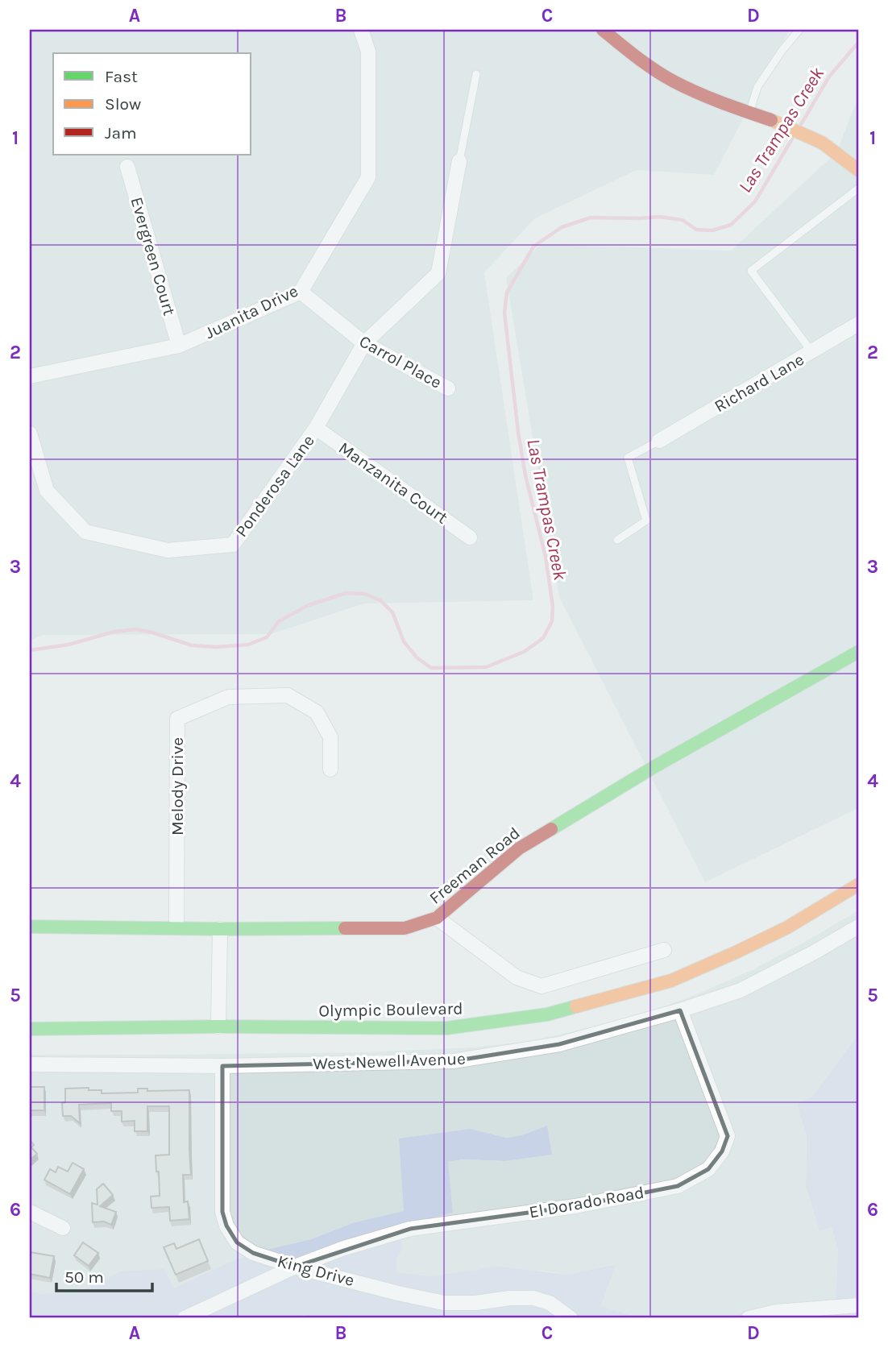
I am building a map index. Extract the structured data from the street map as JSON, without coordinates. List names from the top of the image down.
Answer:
{
  "streets": {
    "street": [
      "Evergreen Court",
      "Juanita Drive",
      "Carrol Place",
      "Richard Lane",
      "Manzanita Court",
      "Ponderosa Lane",
      "Melody Drive",
      "Freeman Road",
      "Olympic Boulevard",
      "West Newell Avenue",
      "El Dorado Road",
      "King Drive"
    ]
  },
  "crossings": [
    ["Evergreen Court", "Juanita Drive"],
    ["Juanita Drive", "Carrol Place"],
    ["Carrol Place", "Ponderosa Lane"],
    ["Manzanita Court", "Ponderosa Lane"],
    ["Melody Drive", "Freeman Road"],
    ["West Newell Avenue", "El Dorado Road"],
    ["West Newell Avenue", "King Drive"],
    ["El Dorado Road", "King Drive"]
  ],
  "water": ["Las Trampas Creek"],
  "legend": ["Fast", "Slow", "Jam"],
  "scale_bar": "50 m",
  "grid": {
    "columns": [
      "A",
      "B",
      "C",
      "D"
    ],
    "rows": [
      "1",
      "2",
      "3",
      "4",
      "5",
      "6"
    ]
  }
}
